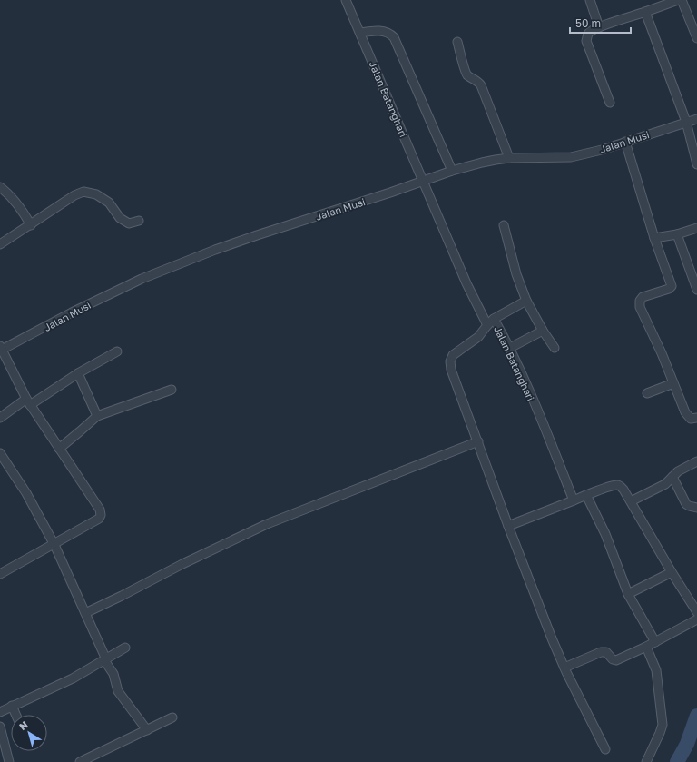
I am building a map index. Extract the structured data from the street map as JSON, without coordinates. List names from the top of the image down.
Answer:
{
  "streets": {
    "street": ["Jalan Batanghari", "Jalan Musi"]
  },
  "crossings": [
    ["Jalan Batanghari", "Jalan Musi"]
  ],
  "scale_bar": "50 m",
  "north": "top left"
}
